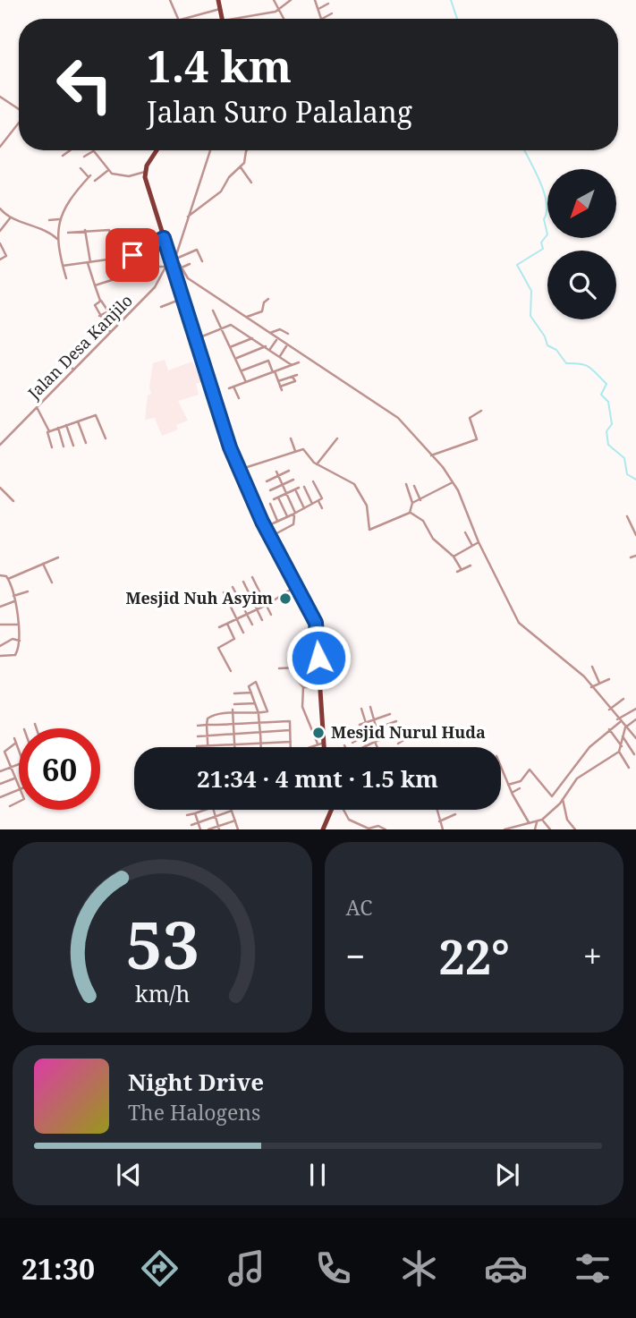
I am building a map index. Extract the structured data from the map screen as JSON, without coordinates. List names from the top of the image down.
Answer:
{
  "streets": {
    "street": ["Jalan Desa Kanjilo"]
  },
  "places": ["Mesjid Nuh Asyim", "Mesjid Nurul Huda"],
  "north": "bottom left",
  "page": {
    "turn": ["1.4 km", "Jalan Suro Palalang"],
    "limit": "60",
    "trip": "21:34 · 4 mnt · 1.5 km",
    "tile": "AC",
    "heat": ["−", "22°", "+"],
    "song": ["Night Drive", "The Halogens"],
    "tabs": "21:30",
    "gauge": ["53", "km/h"]
  }
}
